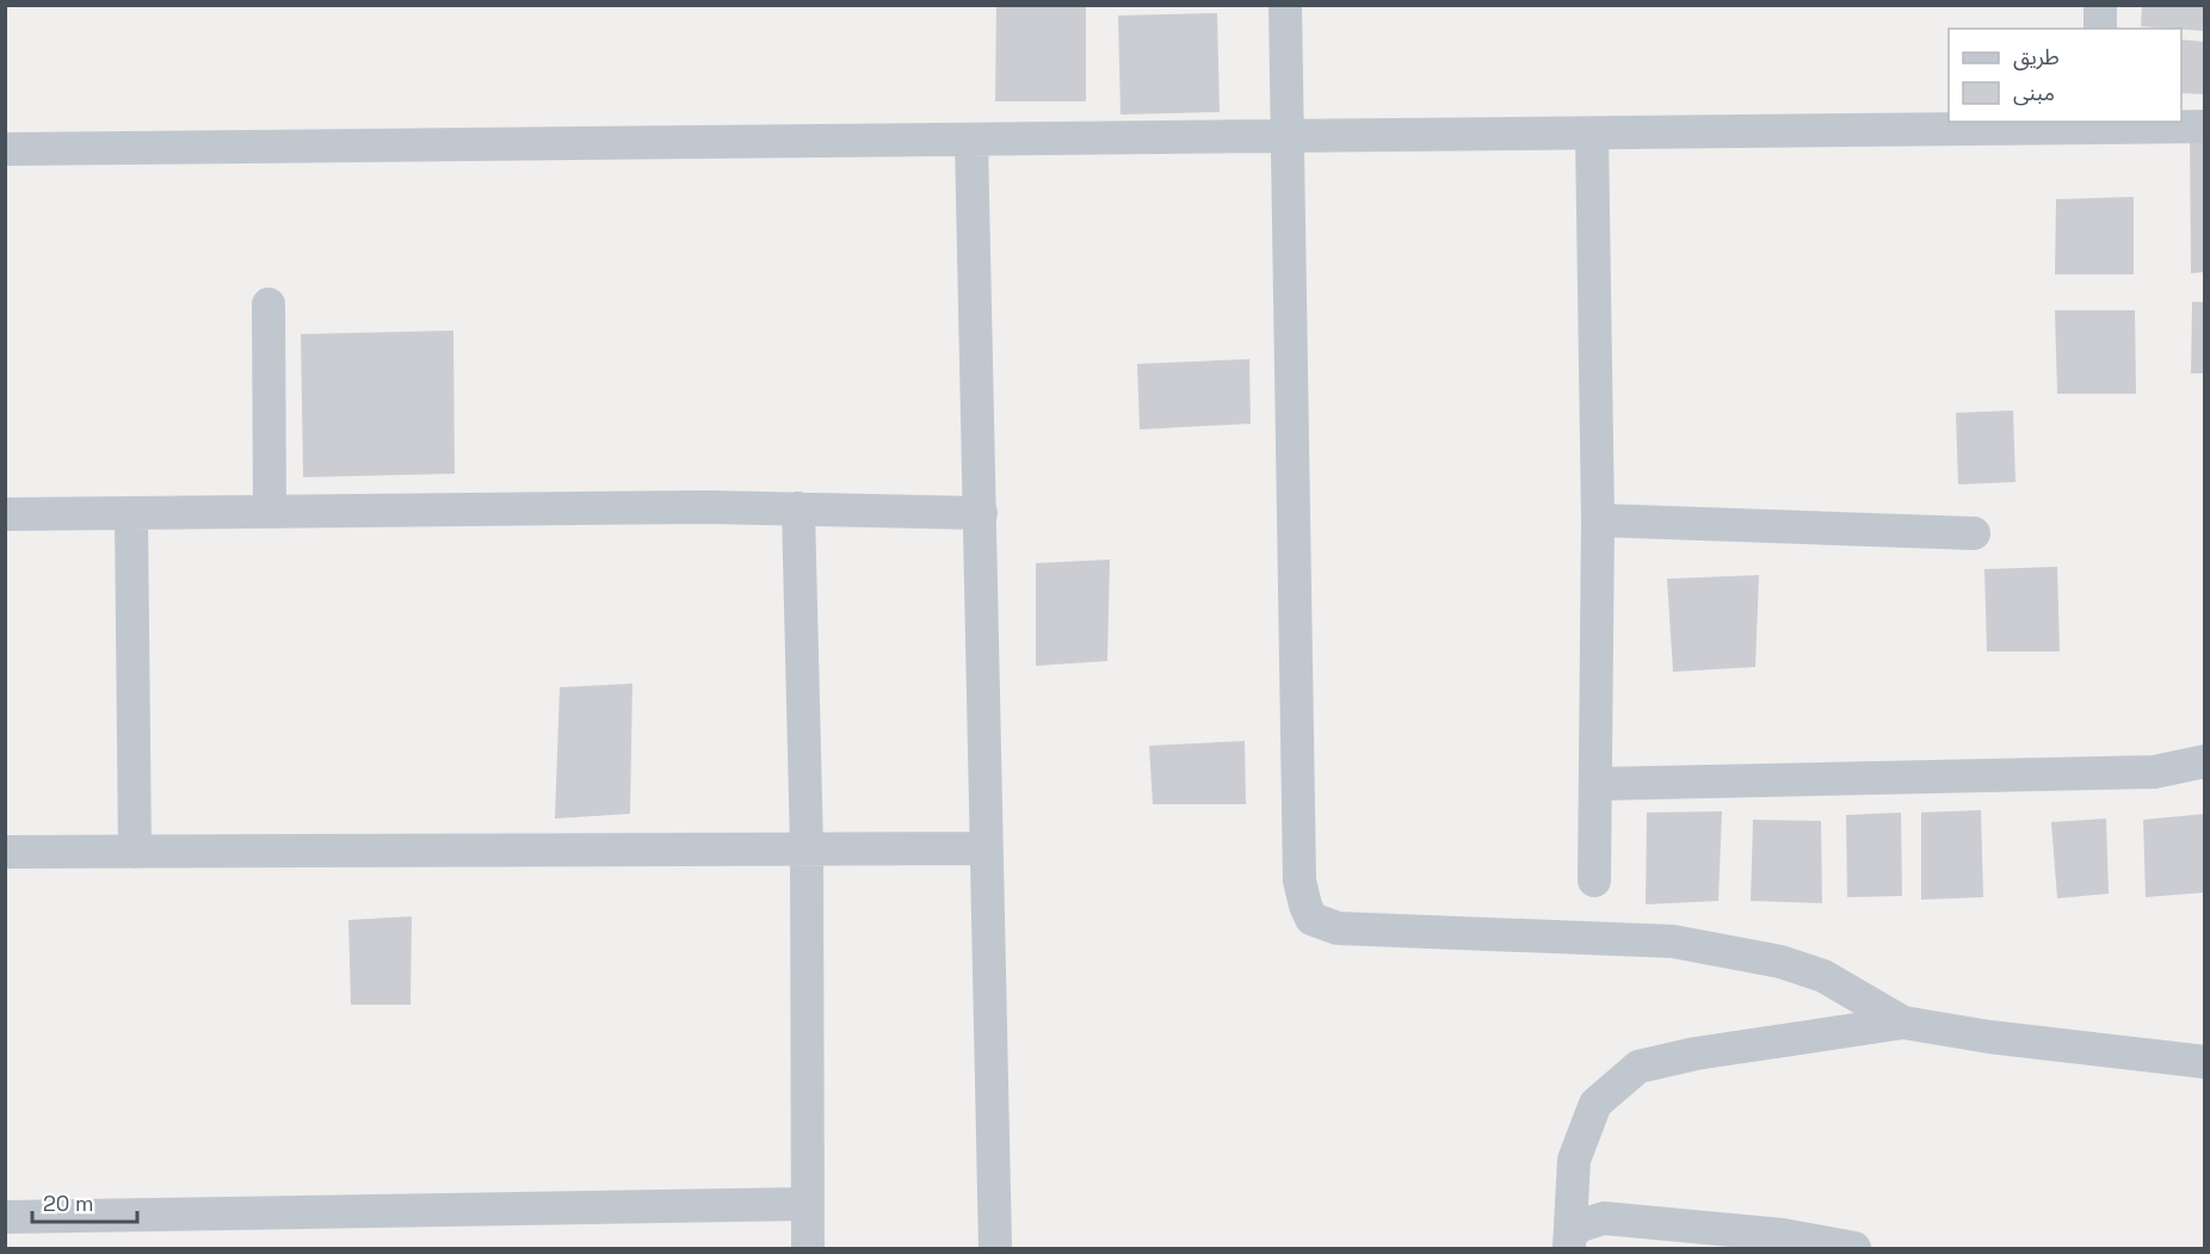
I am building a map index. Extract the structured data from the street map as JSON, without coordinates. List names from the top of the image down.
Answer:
{
  "legend": ["طريق", "مبنى"],
  "scale_bar": "20 m"
}
